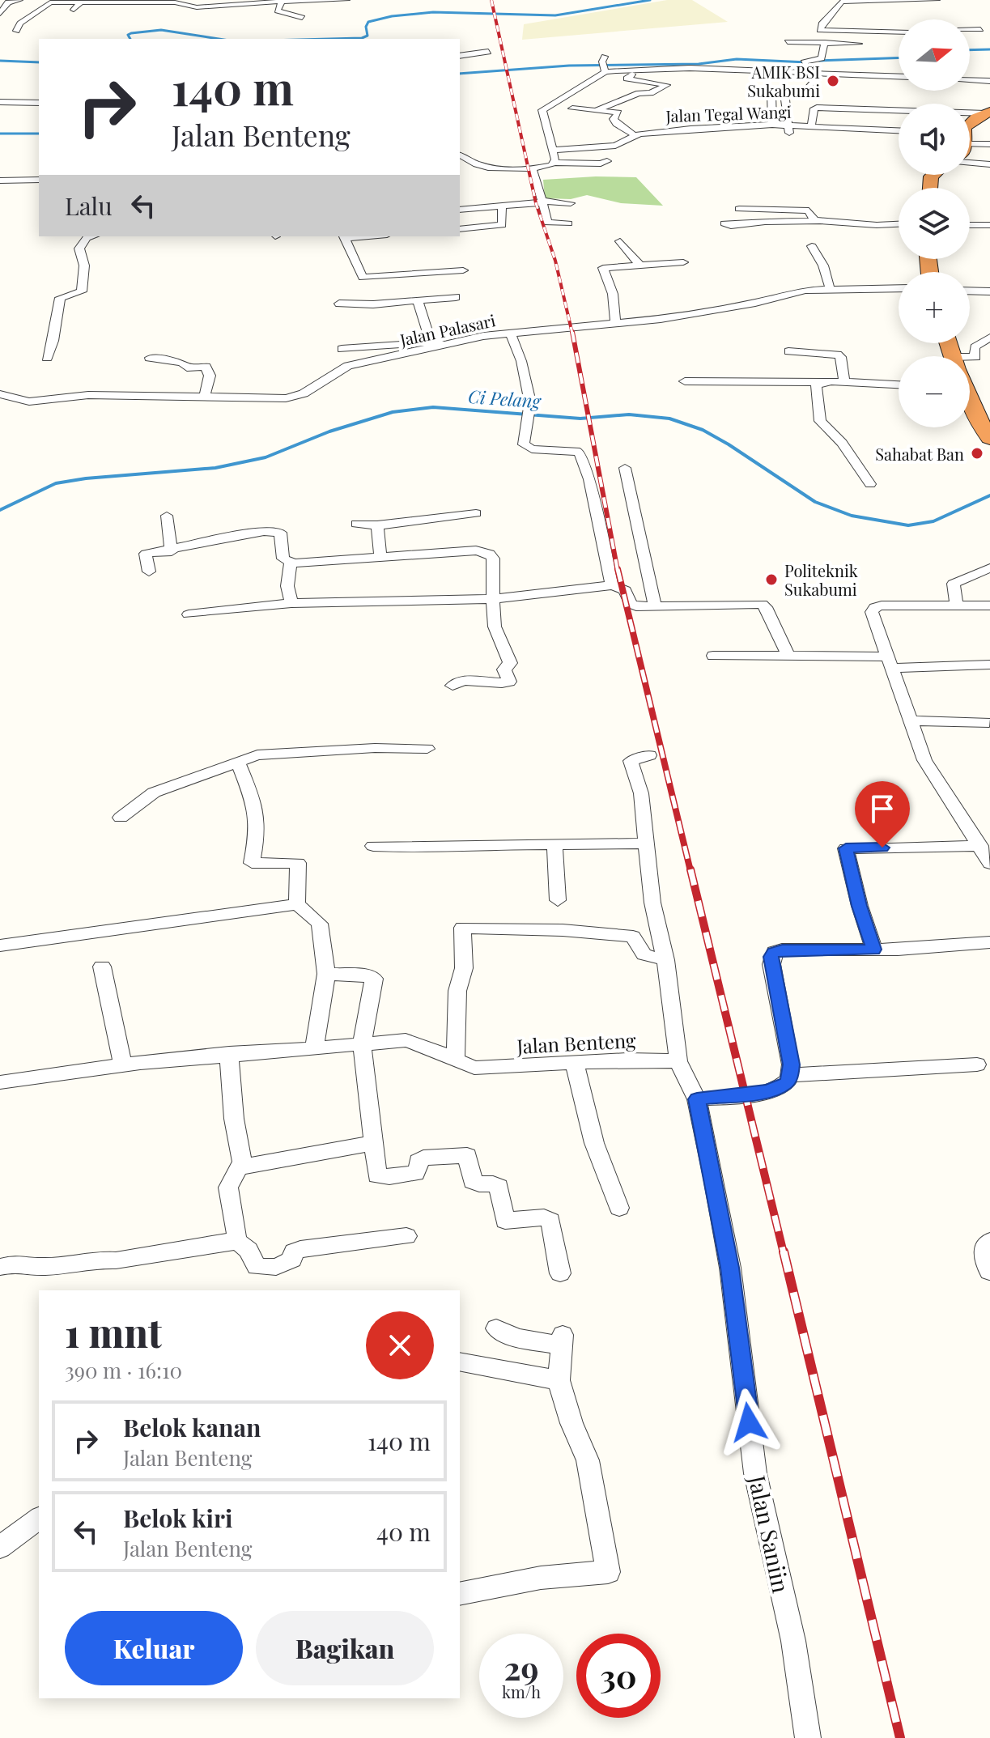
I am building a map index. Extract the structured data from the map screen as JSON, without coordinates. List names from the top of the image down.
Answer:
{
  "streets": {
    "street": [
      "Jalan Tegal Wangi",
      "Jalan Palasari",
      "Jalan Benteng",
      "Jalan Saniin"
    ]
  },
  "water": ["Ci Pelang"],
  "places": ["AMIK BSI Sukabumi", "Sahabat Ban", "Politeknik Sukabumi"],
  "north": "right",
  "page": {
    "map_buttons": ["+", "−"],
    "turn": ["140 m", "Jalan Benteng"],
    "then": "Lalu",
    "heading": ["1 mnt", "390 m · 16:10"],
    "list": [
      {
        "name": "Belok kanan",
        "note": "Jalan Benteng",
        "value": "140 m"
      },
      {
        "name": "Belok kiri",
        "note": "Jalan Benteng",
        "value": "40 m"
      }
    ],
    "buttons": ["Keluar", "Bagikan"],
    "speed": "29 km/h",
    "limit": "30"
  }
}
